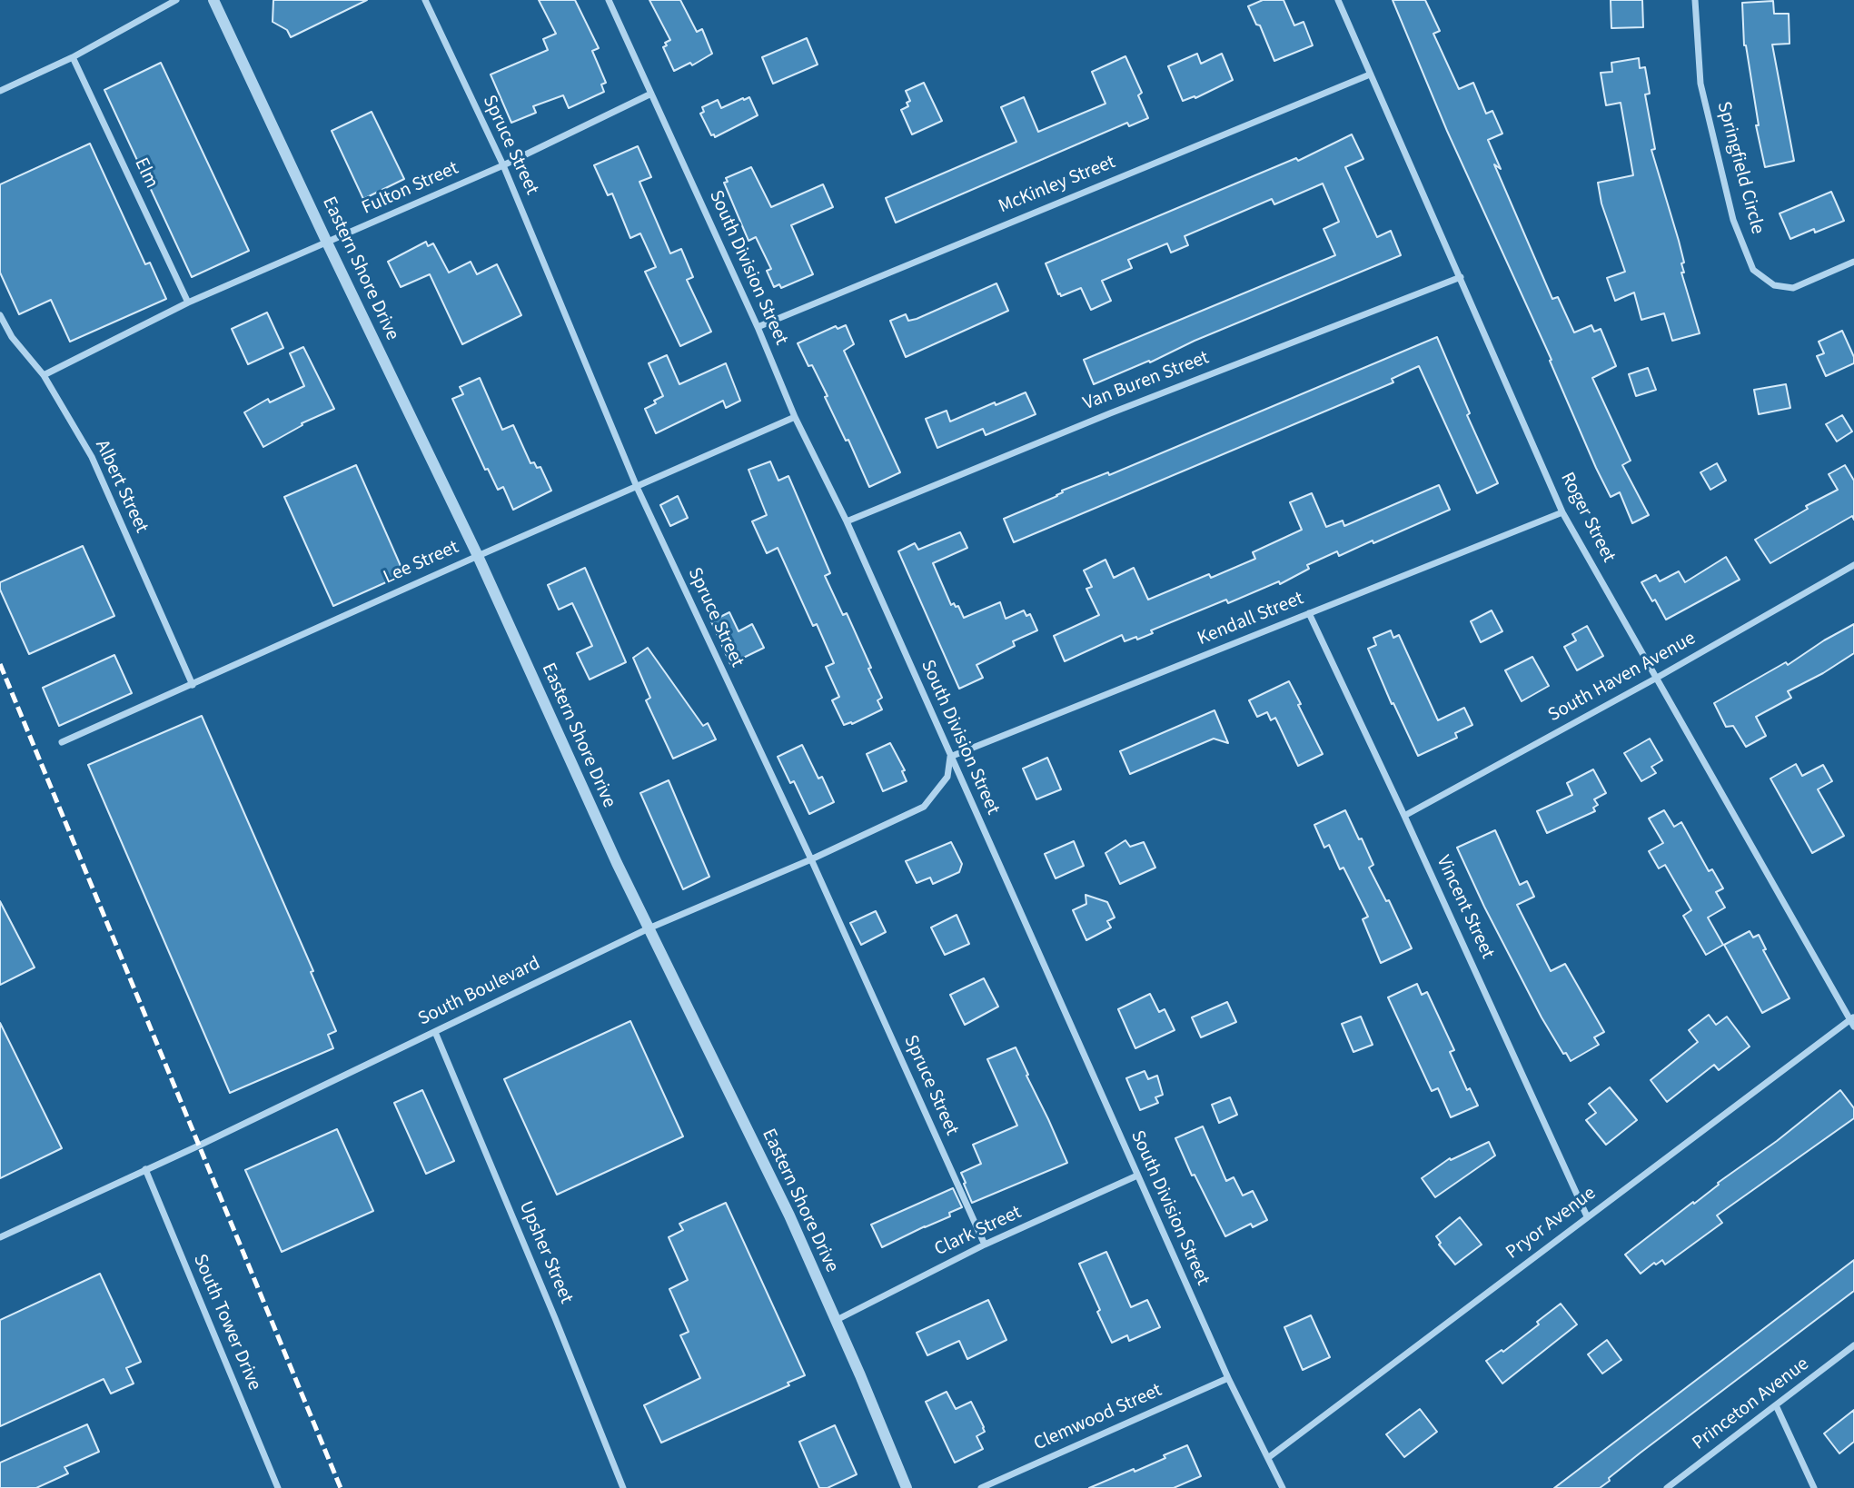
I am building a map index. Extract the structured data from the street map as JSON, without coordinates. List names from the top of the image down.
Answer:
{
  "streets": {
    "street": [
      "Spruce Street",
      "Springfield Circle",
      "Elm",
      "McKinley Street",
      "Fulton Street",
      "South Division Street",
      "Eastern Shore Drive",
      "Van Buren Street",
      "Albert Street",
      "Roger Street",
      "Lee Street",
      "Kendall Street",
      "South Haven Avenue",
      "Vincent Street",
      "South Boulevard",
      "Pryor Avenue",
      "Clark Street",
      "Upsher Street",
      "South Tower Drive",
      "Princeton Avenue",
      "Clemwood Street"
    ]
  },
  "crossings": [
    ["Spruce Street", "Fulton Street"],
    ["Spruce Street", "Lee Street"],
    ["Spruce Street", "South Boulevard"],
    ["Spruce Street", "Clark Street"],
    ["Elm", "Fulton Street"],
    ["McKinley Street", "South Division Street"],
    ["McKinley Street", "Roger Street"],
    ["Fulton Street", "South Division Street"],
    ["Fulton Street", "Eastern Shore Drive"],
    ["Fulton Street", "Albert Street"],
    ["South Division Street", "Van Buren Street"],
    ["South Division Street", "Lee Street"],
    ["South Division Street", "Kendall Street"],
    ["South Division Street", "South Boulevard"],
    ["South Division Street", "Pryor Avenue"],
    ["South Division Street", "Clark Street"],
    ["South Division Street", "Clemwood Street"],
    ["Eastern Shore Drive", "Lee Street"],
    ["Eastern Shore Drive", "South Boulevard"],
    ["Eastern Shore Drive", "Clark Street"],
    ["Van Buren Street", "Roger Street"],
    ["Albert Street", "Lee Street"],
    ["Roger Street", "Kendall Street"],
    ["Roger Street", "South Haven Avenue"],
    ["Roger Street", "Pryor Avenue"],
    ["Kendall Street", "Vincent Street"],
    ["Kendall Street", "South Boulevard"],
    ["South Haven Avenue", "Vincent Street"],
    ["Vincent Street", "Pryor Avenue"],
    ["South Boulevard", "Upsher Street"],
    ["South Boulevard", "South Tower Drive"]
  ]
}
